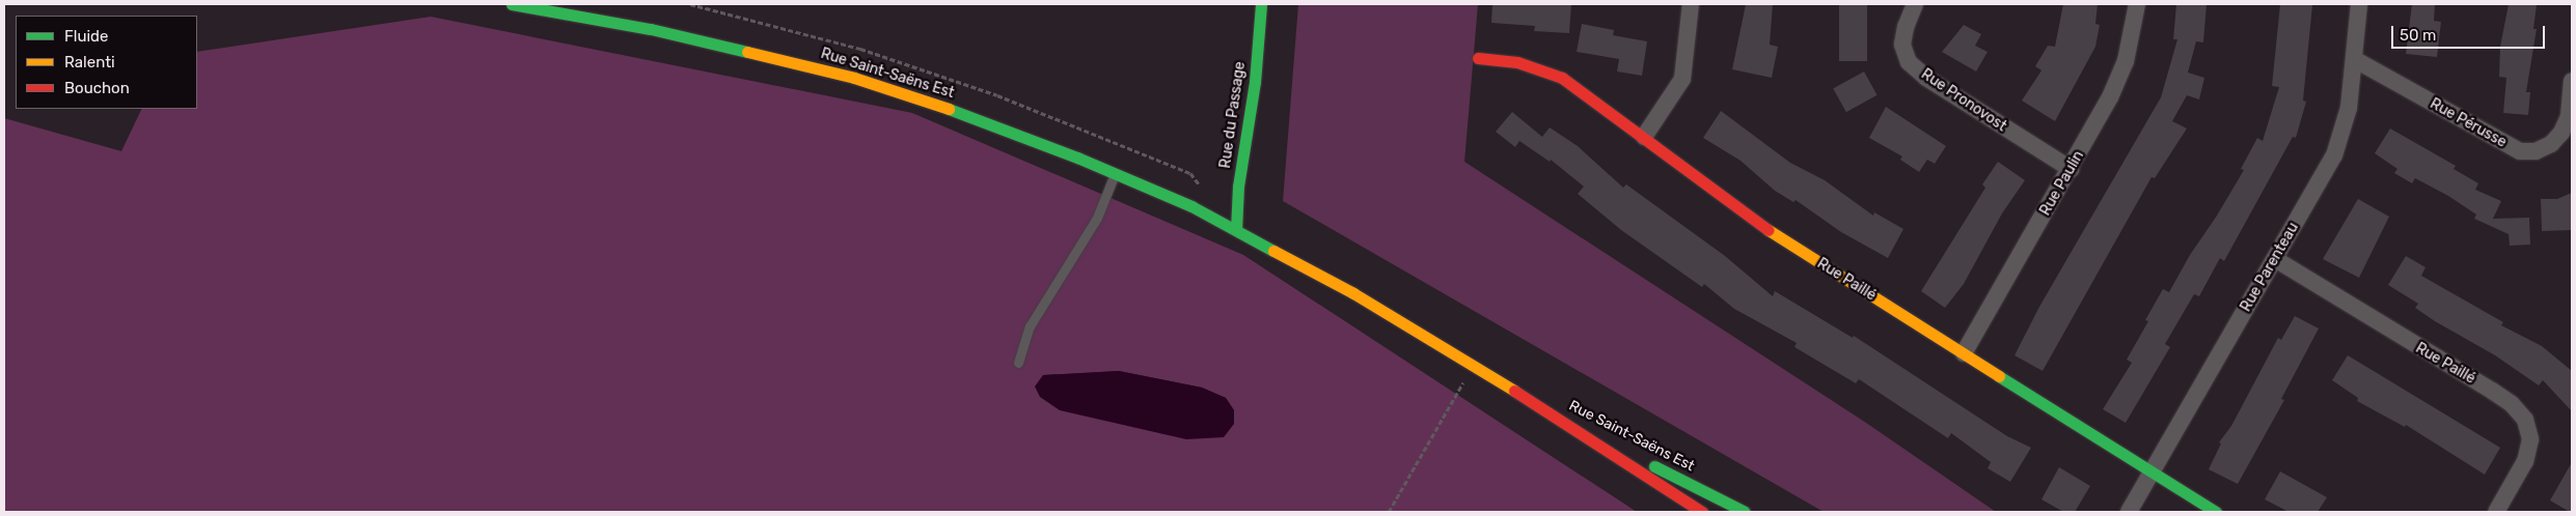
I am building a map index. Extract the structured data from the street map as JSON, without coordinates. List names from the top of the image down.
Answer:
{
  "streets": {
    "main road": ["Rue Saint-Saëns Est", "Rue du Passage", "Rue Paillé"],
    "street": [
      "Rue Pronovost",
      "Rue Pérusse",
      "Rue Paulin",
      "Rue Parenteau"
    ]
  },
  "crossings": [
    ["Rue Saint-Saëns Est", "Rue du Passage"],
    ["Rue Pronovost", "Rue Paulin"],
    ["Rue Pérusse", "Rue Parenteau"],
    ["Rue Paulin", "Rue Paillé"],
    ["Rue Parenteau", "Rue Paillé"]
  ],
  "legend": ["Fluide", "Ralenti", "Bouchon"],
  "scale_bar": "50 m"
}
